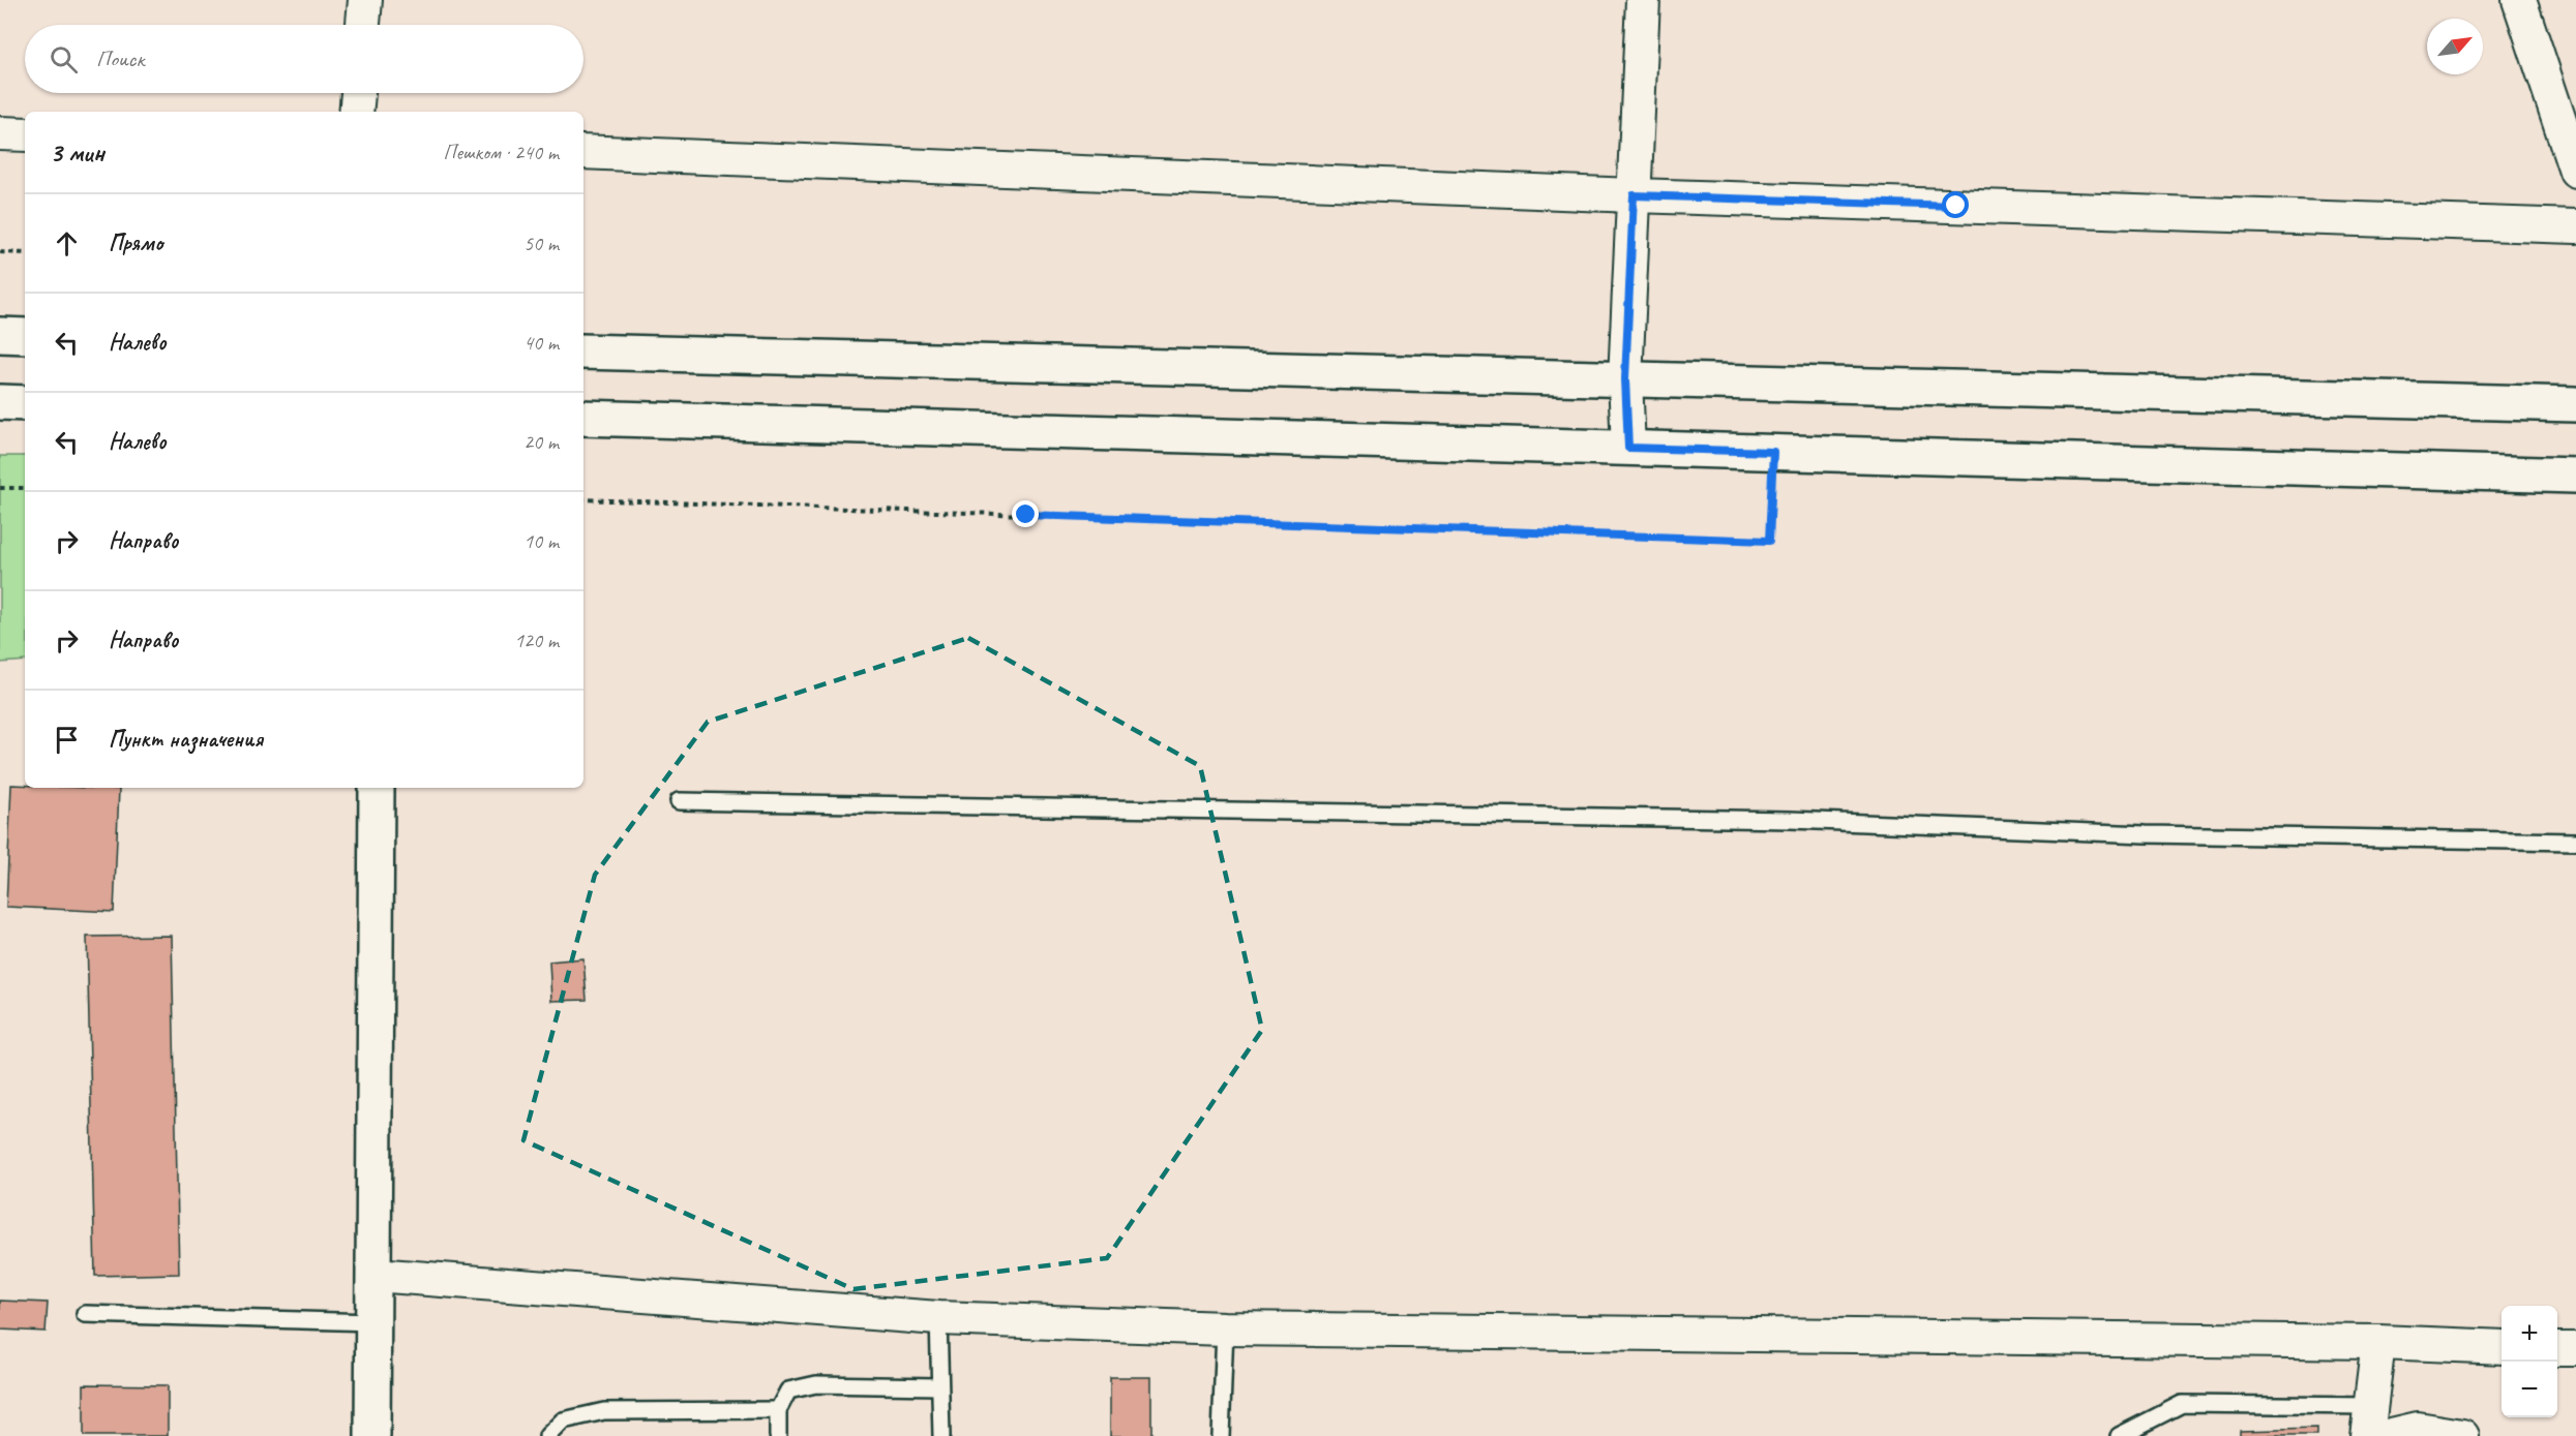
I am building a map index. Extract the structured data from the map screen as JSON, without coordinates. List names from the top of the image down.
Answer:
{
  "north": "top right",
  "page": {
    "search": "Поиск",
    "heading": ["3 мин", "Пешком · 240 m"],
    "list": [
      ["Прямо", "50 m"],
      ["Налево", "40 m"],
      ["Налево", "20 m"],
      ["Направо", "10 m"],
      ["Направо", "120 m"],
      "Пункт назначения"
    ],
    "map_buttons": ["+", "−"]
  }
}
